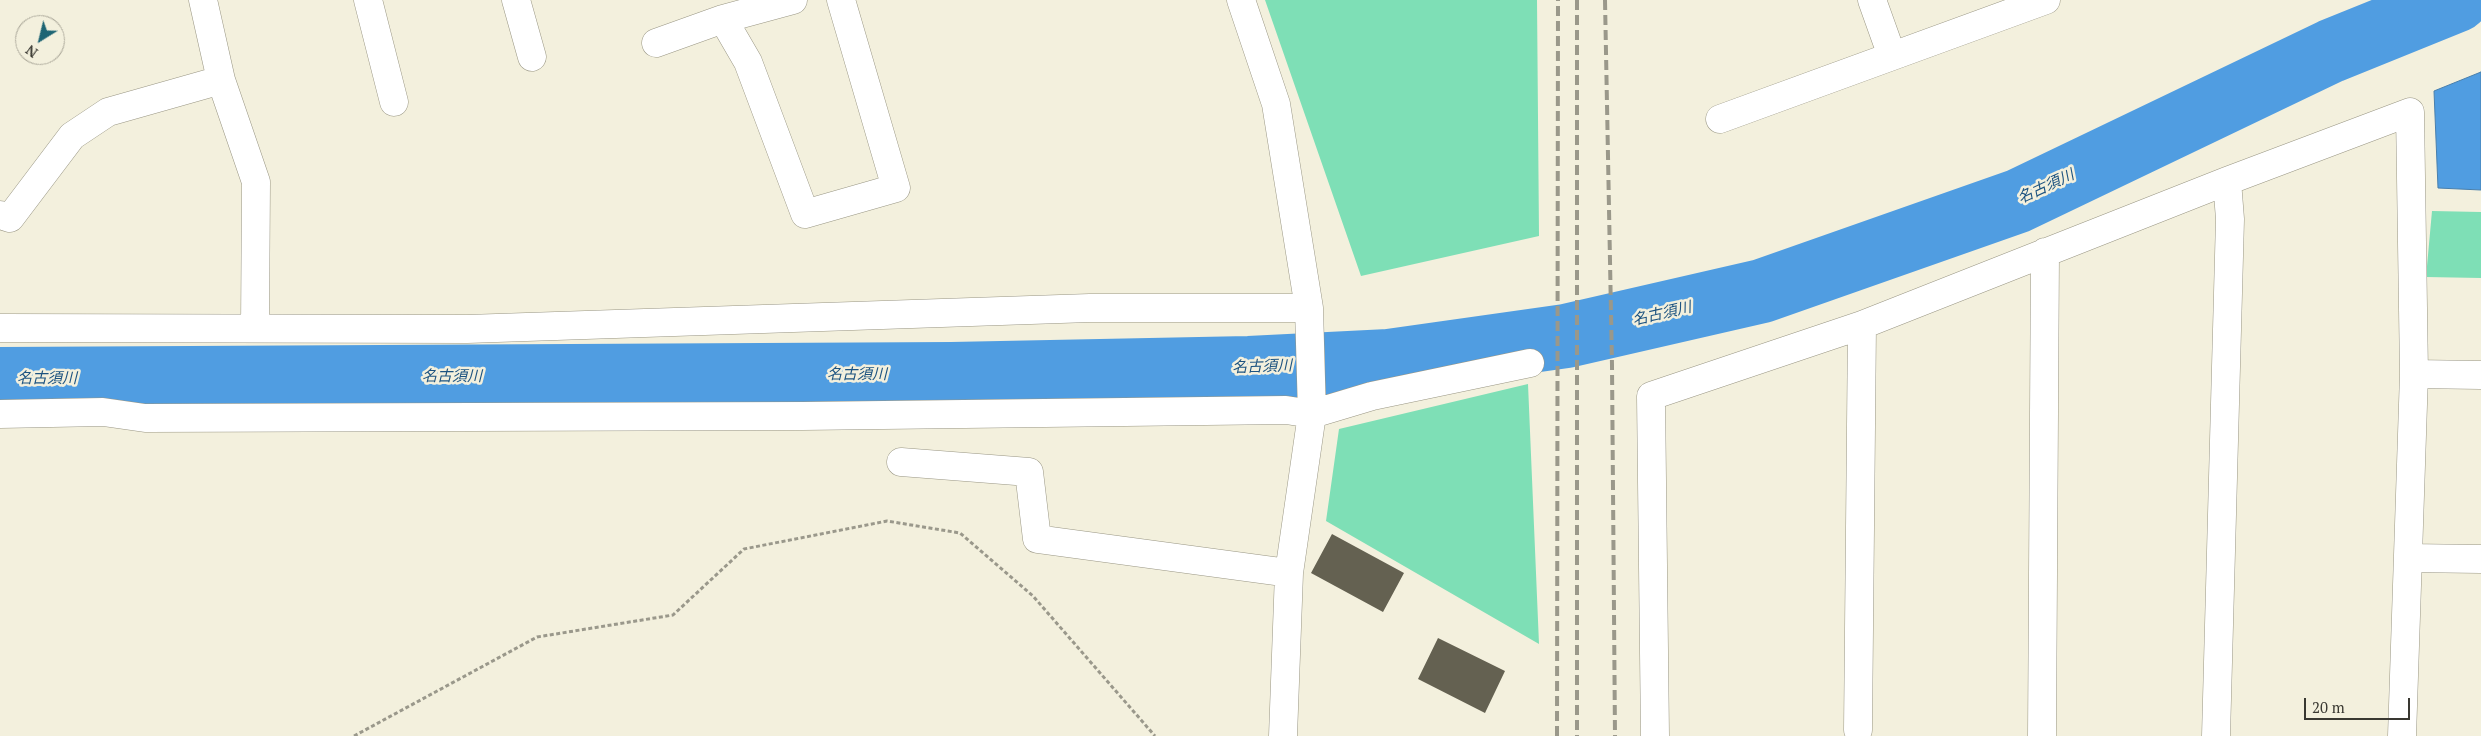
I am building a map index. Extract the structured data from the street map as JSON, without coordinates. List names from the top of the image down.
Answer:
{
  "water": ["名古須川"],
  "scale_bar": "20 m",
  "north": "bottom left"
}
